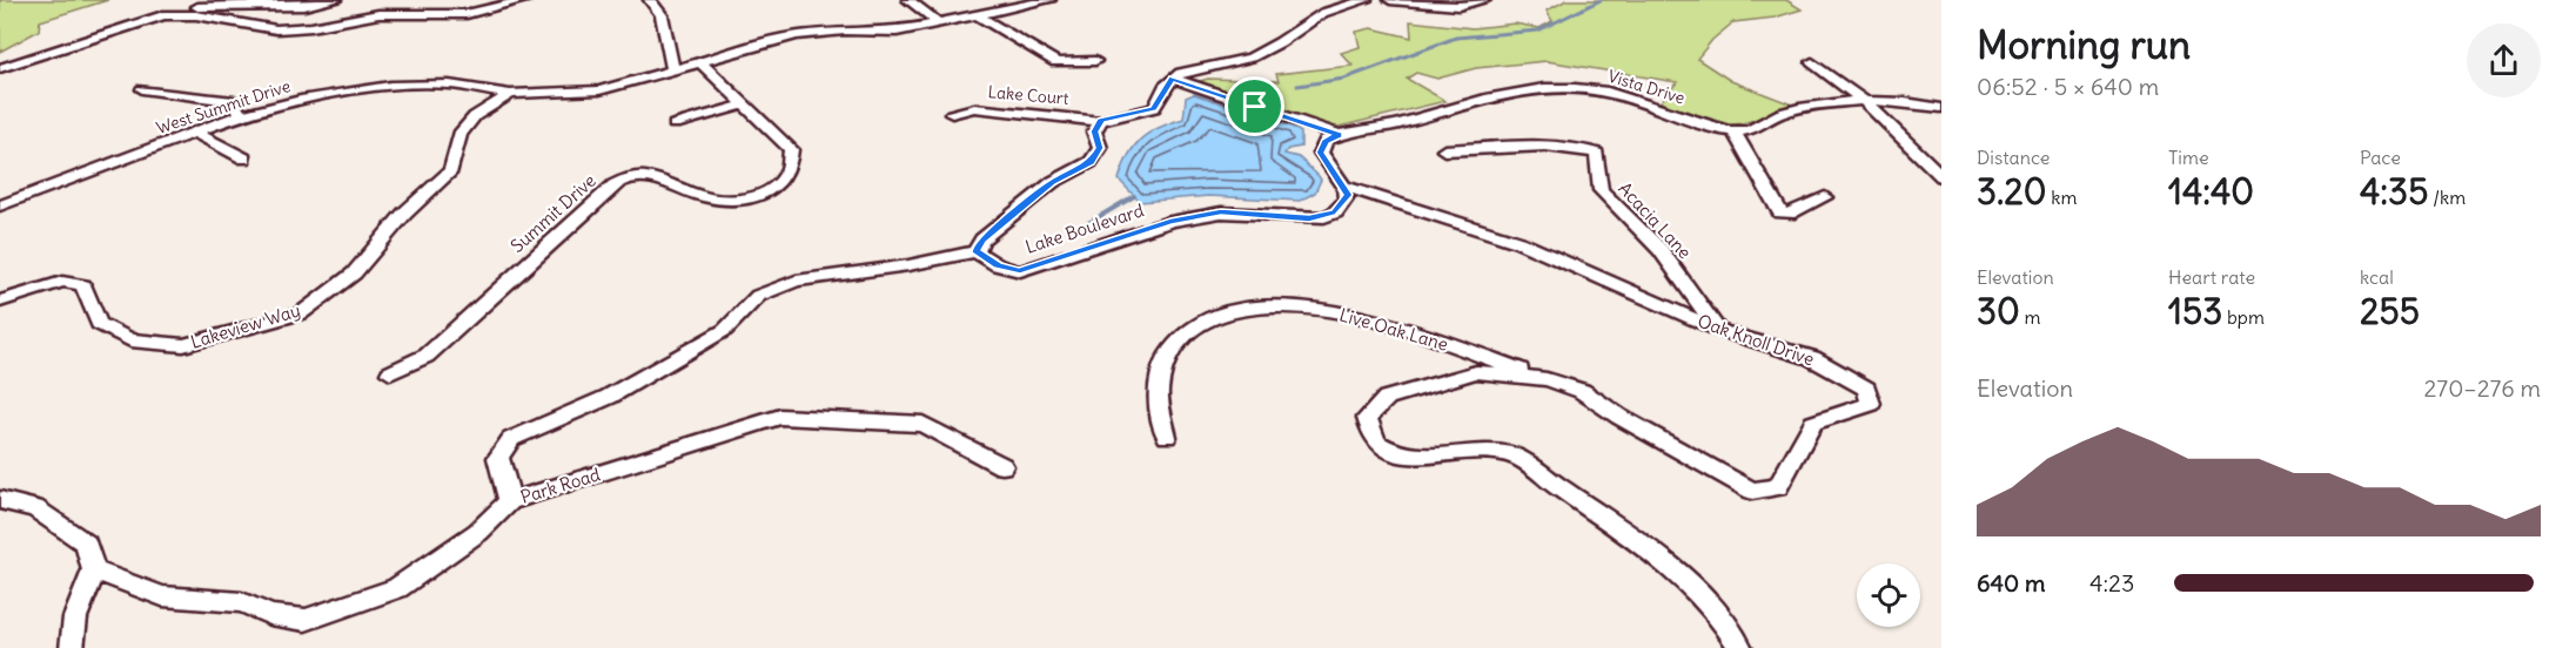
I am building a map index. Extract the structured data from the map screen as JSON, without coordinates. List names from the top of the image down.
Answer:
{
  "streets": {
    "street": [
      "Vista Drive",
      "Lake Court",
      "West Summit Drive",
      "Summit Drive",
      "Acacia Lane",
      "Lake Boulevard",
      "Lakeview Way",
      "Live Oak Lane",
      "Oak Knoll Drive",
      "Park Road"
    ]
  },
  "crossings": [
    ["Lake Court", "Lake Boulevard"],
    ["West Summit Drive", "Lakeview Way"],
    ["Acacia Lane", "Oak Knoll Drive"],
    ["Lake Boulevard", "Oak Knoll Drive"],
    ["Lake Boulevard", "Park Road"],
    ["Live Oak Lane", "Oak Knoll Drive"]
  ],
  "page": {
    "heading": ["Morning run", "06:52 · 5 × 640 m"],
    "stats": [
      ["Distance", "3.20 km"],
      ["Time", "14:40"],
      ["Pace", "4:35 /km"],
      ["Elevation", "30 m"],
      ["Heart rate", "153 bpm"],
      ["kcal", "255"]
    ],
    "chart": ["Elevation", "270–276 m"],
    "list": [
      {
        "name": "640 m",
        "note": "4:23"
      }
    ]
  }
}
